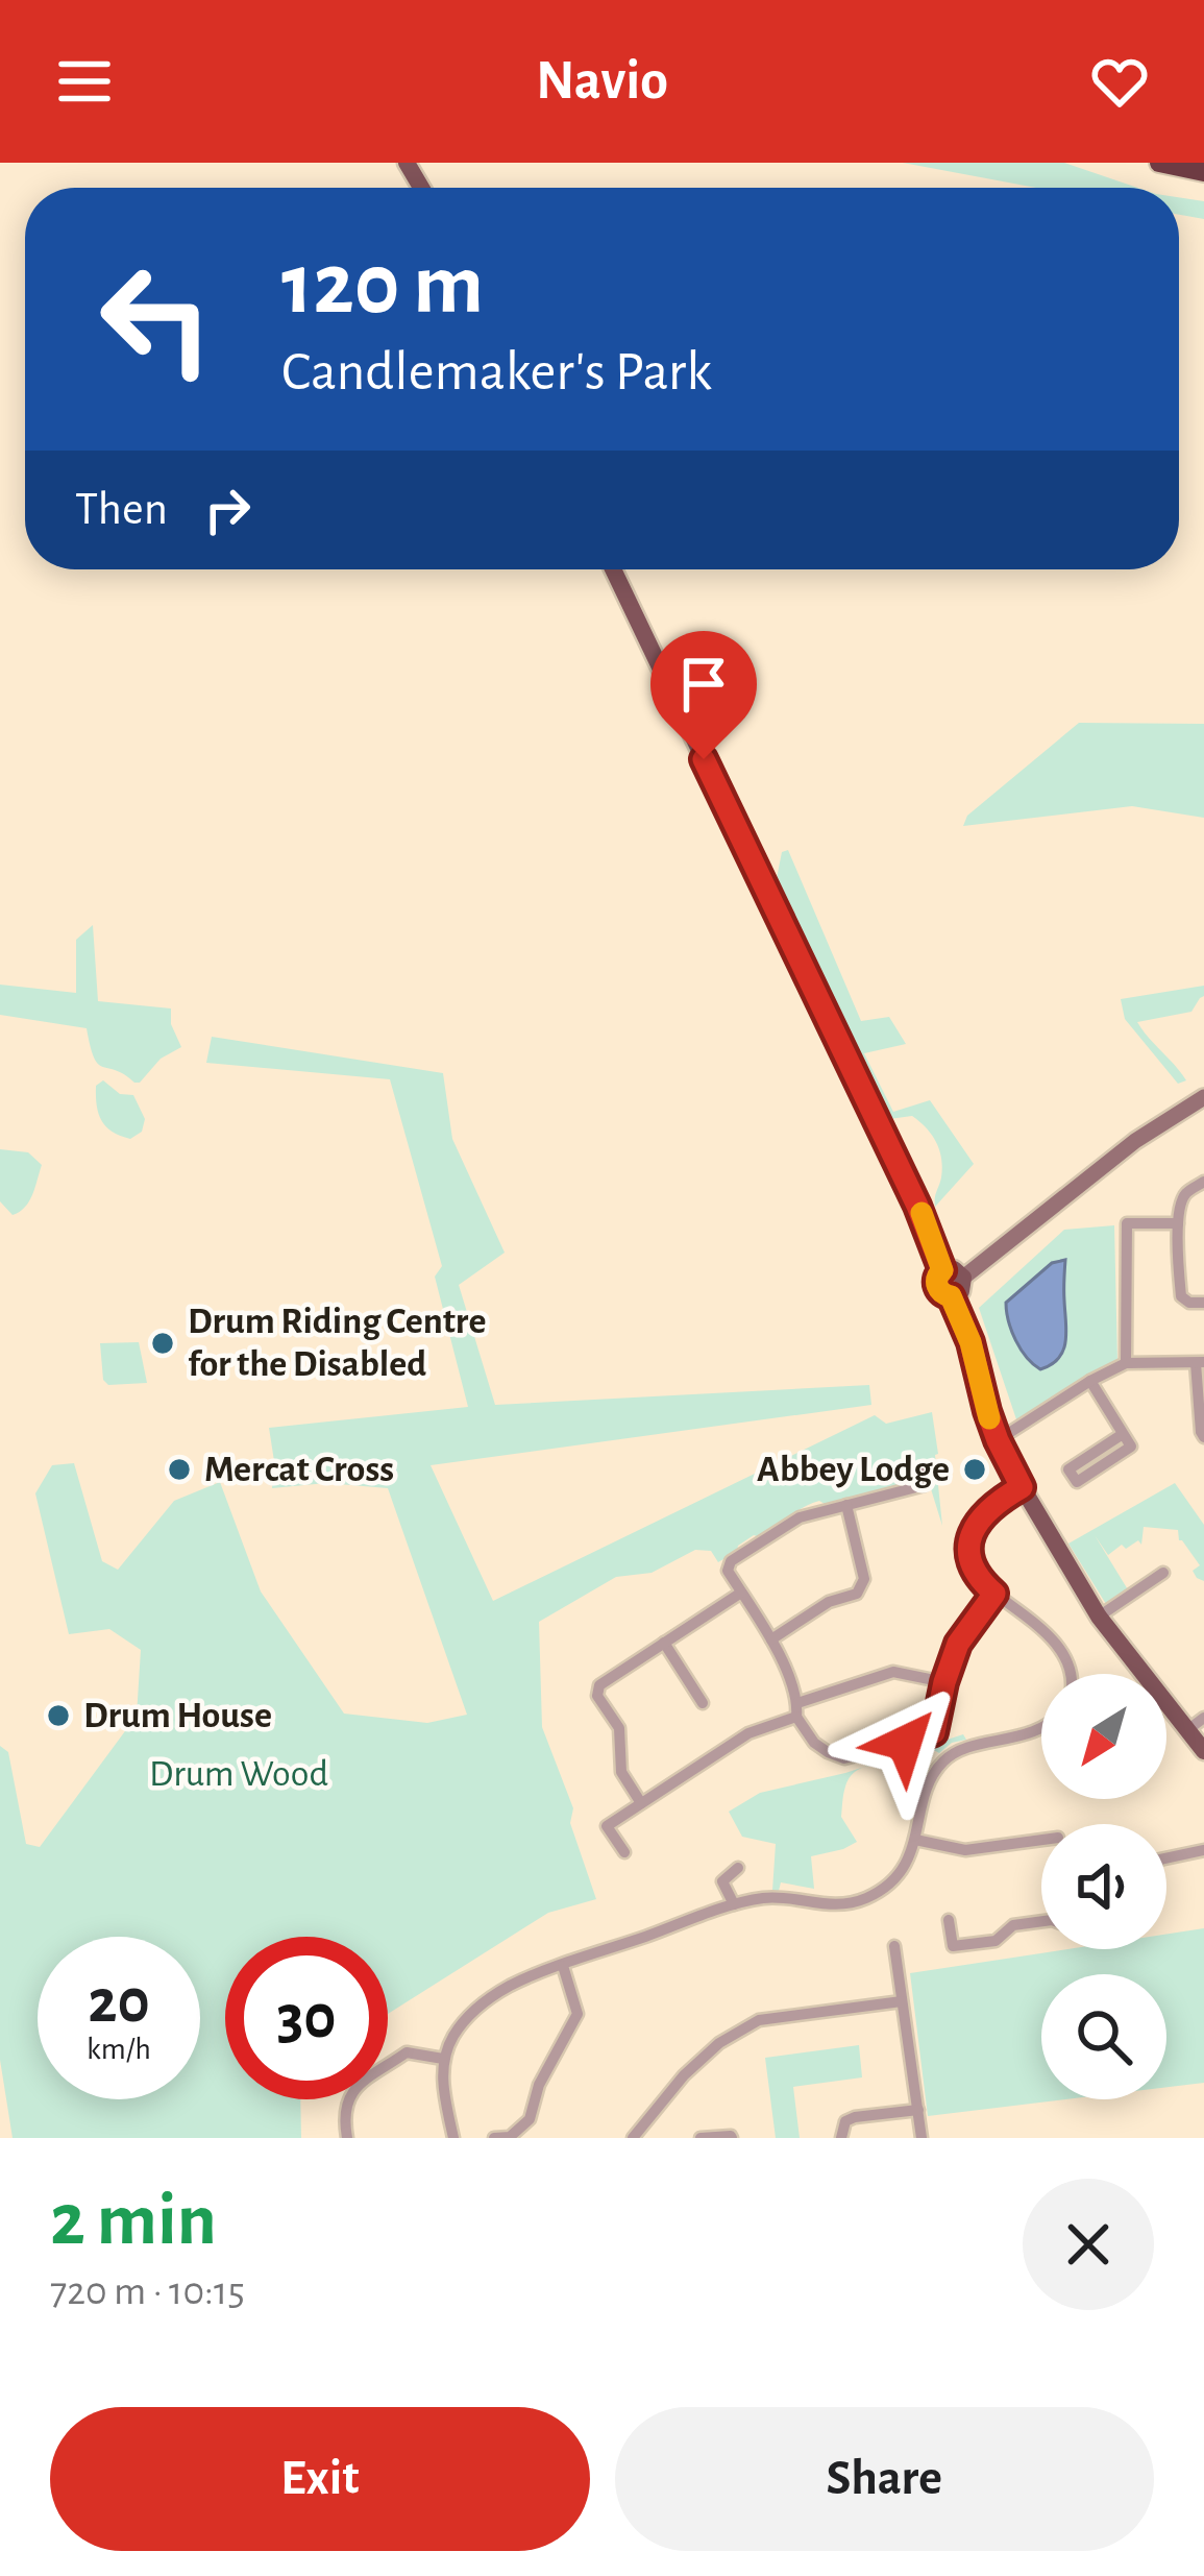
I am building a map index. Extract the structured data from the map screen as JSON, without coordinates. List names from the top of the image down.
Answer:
{
  "parks": ["Drum Wood"],
  "places": [
    "Drum Riding Centre for the Disabled",
    "Mercat Cross",
    "Abbey Lodge",
    "Drum House"
  ],
  "north": "bottom left",
  "page": {
    "header": "Navio",
    "turn": ["120 m", "Candlemaker's Park"],
    "then": "Then",
    "speed": "20 km/h",
    "limit": "30",
    "heading": ["2 min", "720 m · 10:15"],
    "buttons": ["Exit", "Share"]
  }
}
